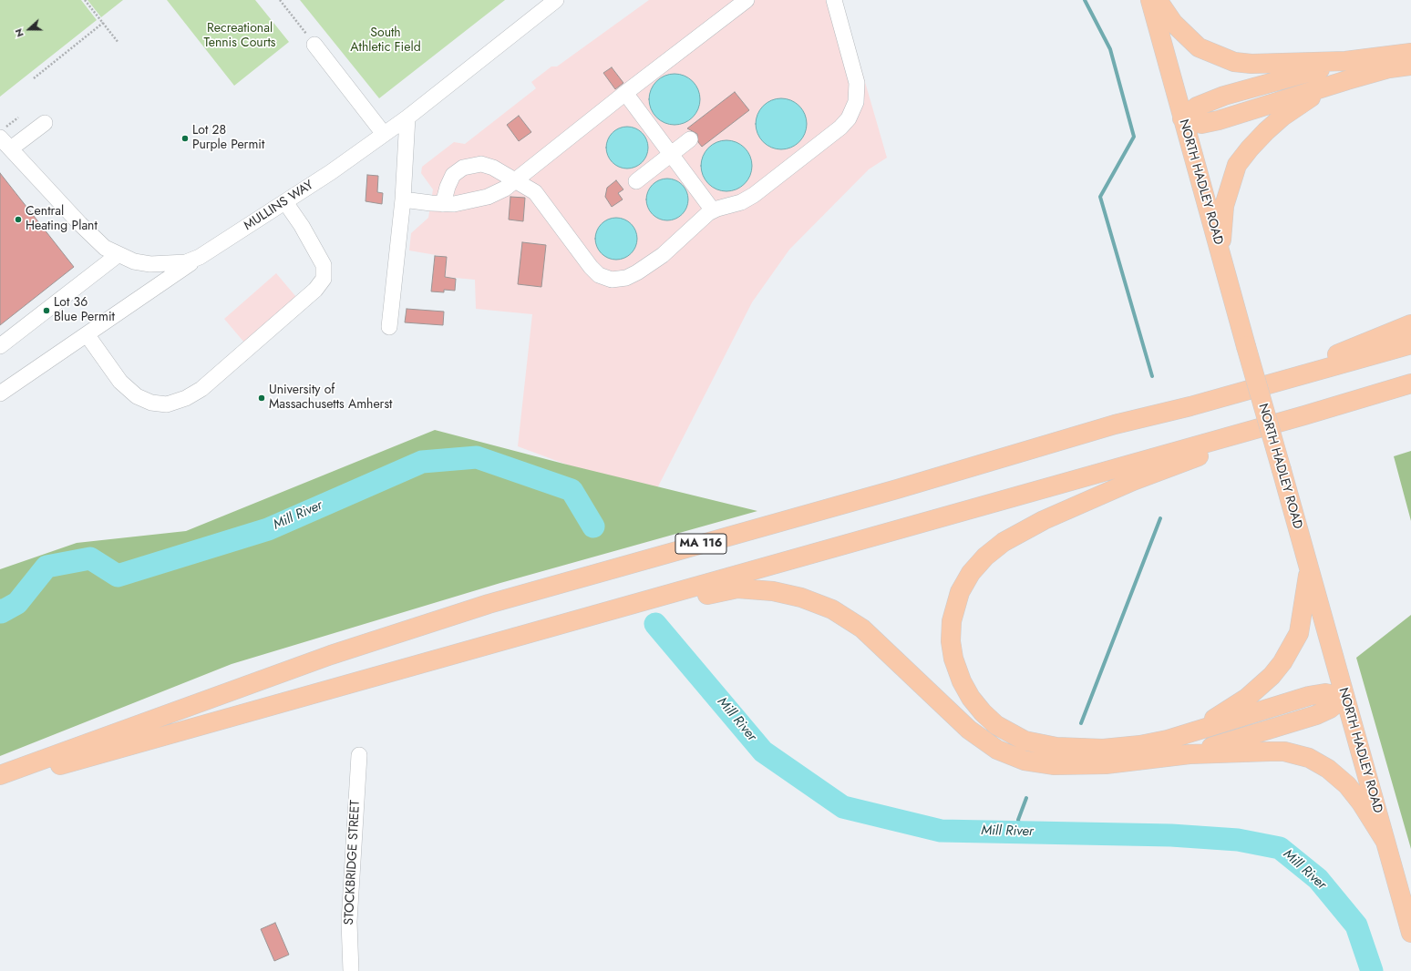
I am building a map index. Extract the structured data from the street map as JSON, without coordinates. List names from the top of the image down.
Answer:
{
  "streets": {
    "main road": ["NORTH HADLEY ROAD", "MA 116"],
    "street": ["MULLINS WAY", "STOCKBRIDGE STREET"]
  },
  "water": ["Mill River"],
  "parks": ["Recreational Tennis Courts", "South Athletic Field"],
  "places": [
    "Lot 28 Purple Permit",
    "Central Heating Plant",
    "Lot 36 Blue Permit",
    "University of Massachusetts Amherst"
  ],
  "north": "left"
}
